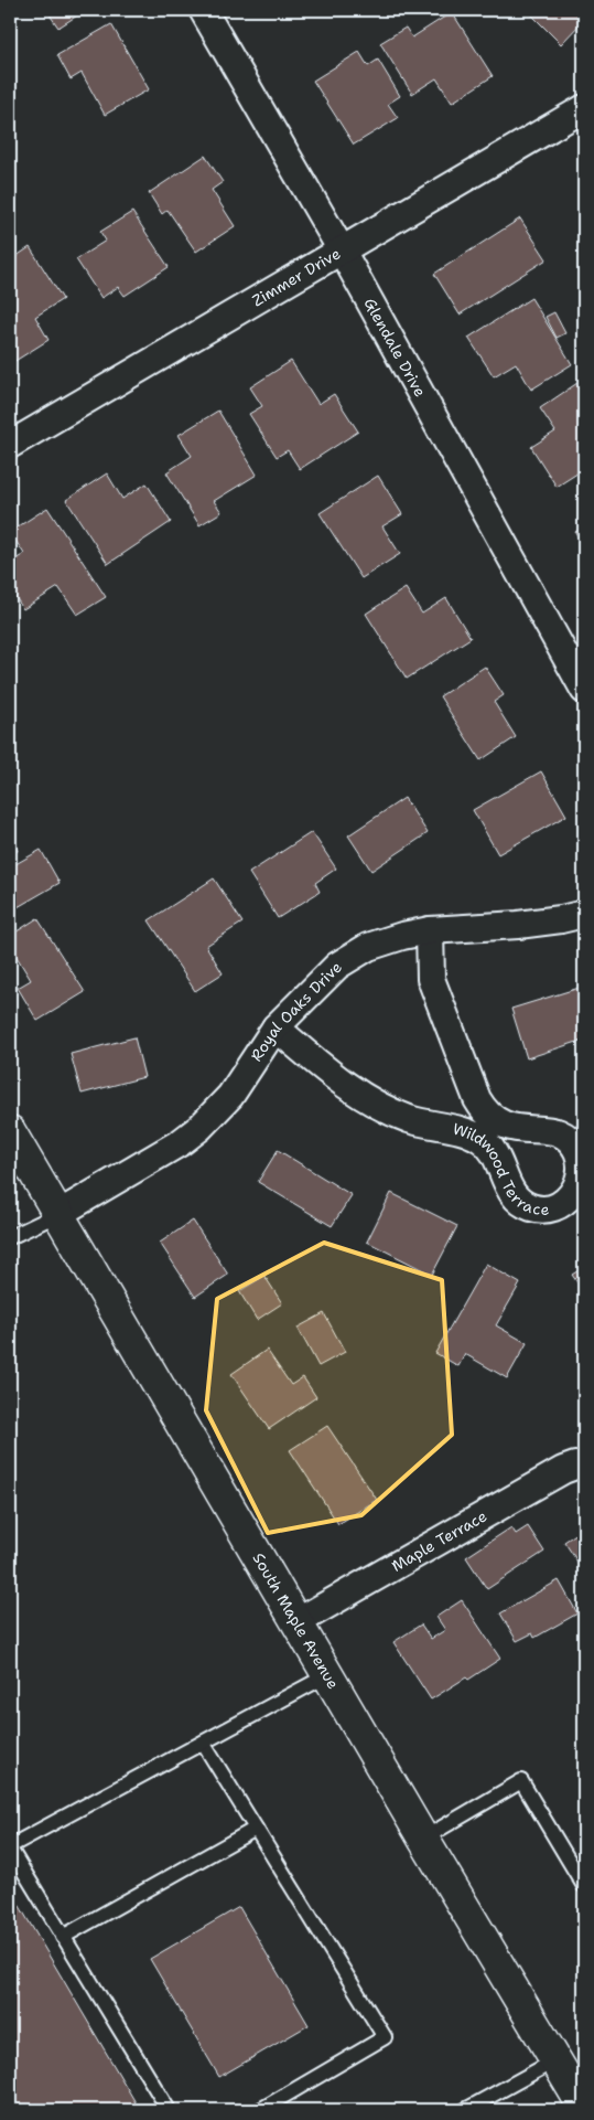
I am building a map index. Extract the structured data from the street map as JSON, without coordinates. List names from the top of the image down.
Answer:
{
  "streets": {
    "main road": ["South Maple Avenue"],
    "street": [
      "Zimmer Drive",
      "Glendale Drive",
      "Royal Oaks Drive",
      "Wildwood Terrace",
      "Maple Terrace"
    ]
  },
  "crossings": [
    ["Zimmer Drive", "Glendale Drive"],
    ["Royal Oaks Drive", "Wildwood Terrace"],
    ["Royal Oaks Drive", "South Maple Avenue"],
    ["Maple Terrace", "South Maple Avenue"]
  ]
}
